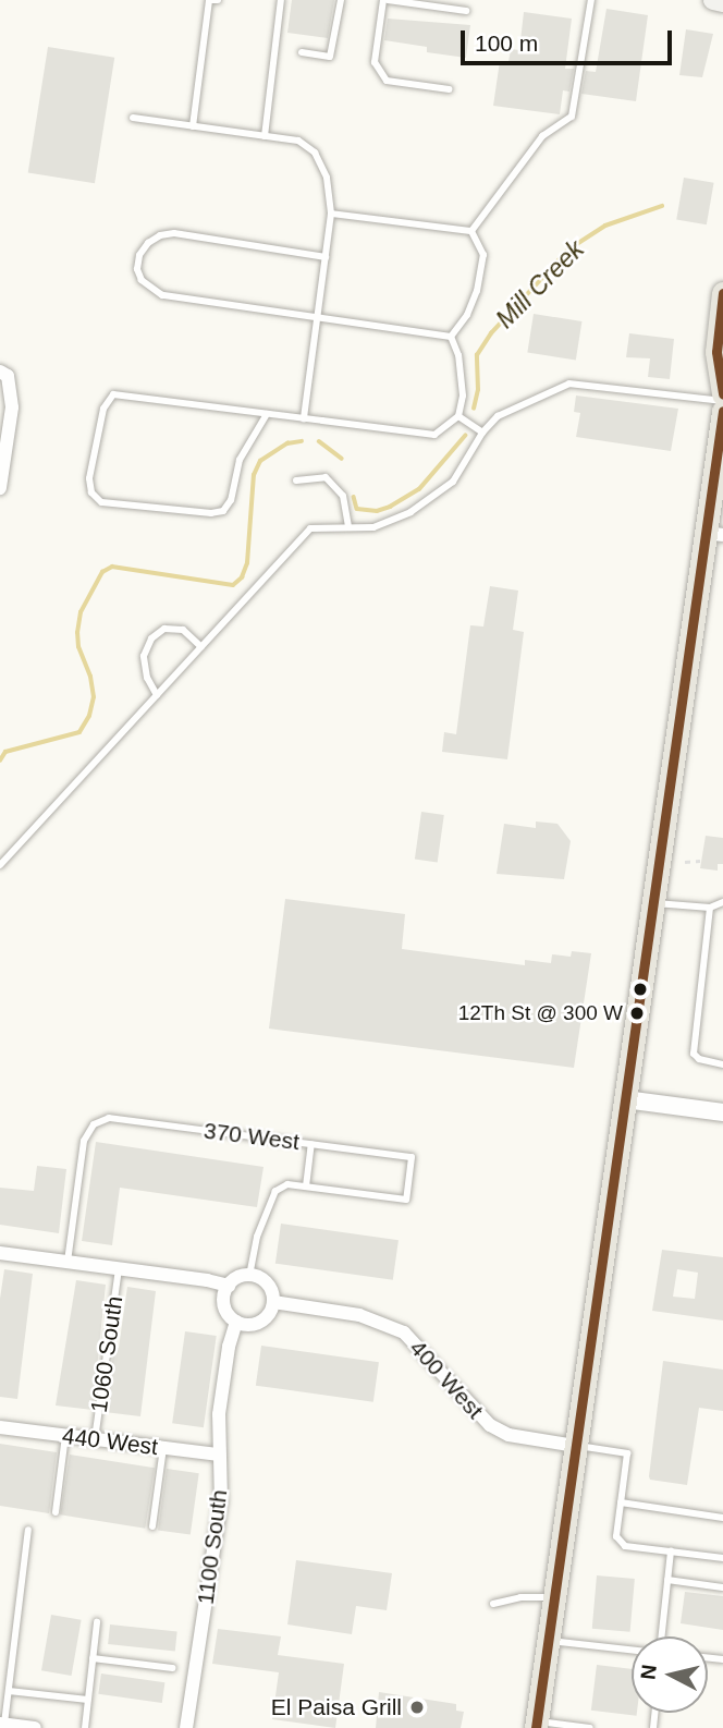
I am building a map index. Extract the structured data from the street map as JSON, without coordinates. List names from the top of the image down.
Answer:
{
  "streets": {
    "street": ["400 West", "440 West", "1100 South"],
    "lane": ["370 West", "1060 South"]
  },
  "crossings": [
    ["1060 South", "440 West"],
    ["400 West", "1100 South"],
    ["440 West", "1100 South"]
  ],
  "water": ["Mill Creek"],
  "places": ["12Th St @ 300 W", "El Paisa Grill"],
  "scale_bar": "100 m",
  "north": "left"
}
